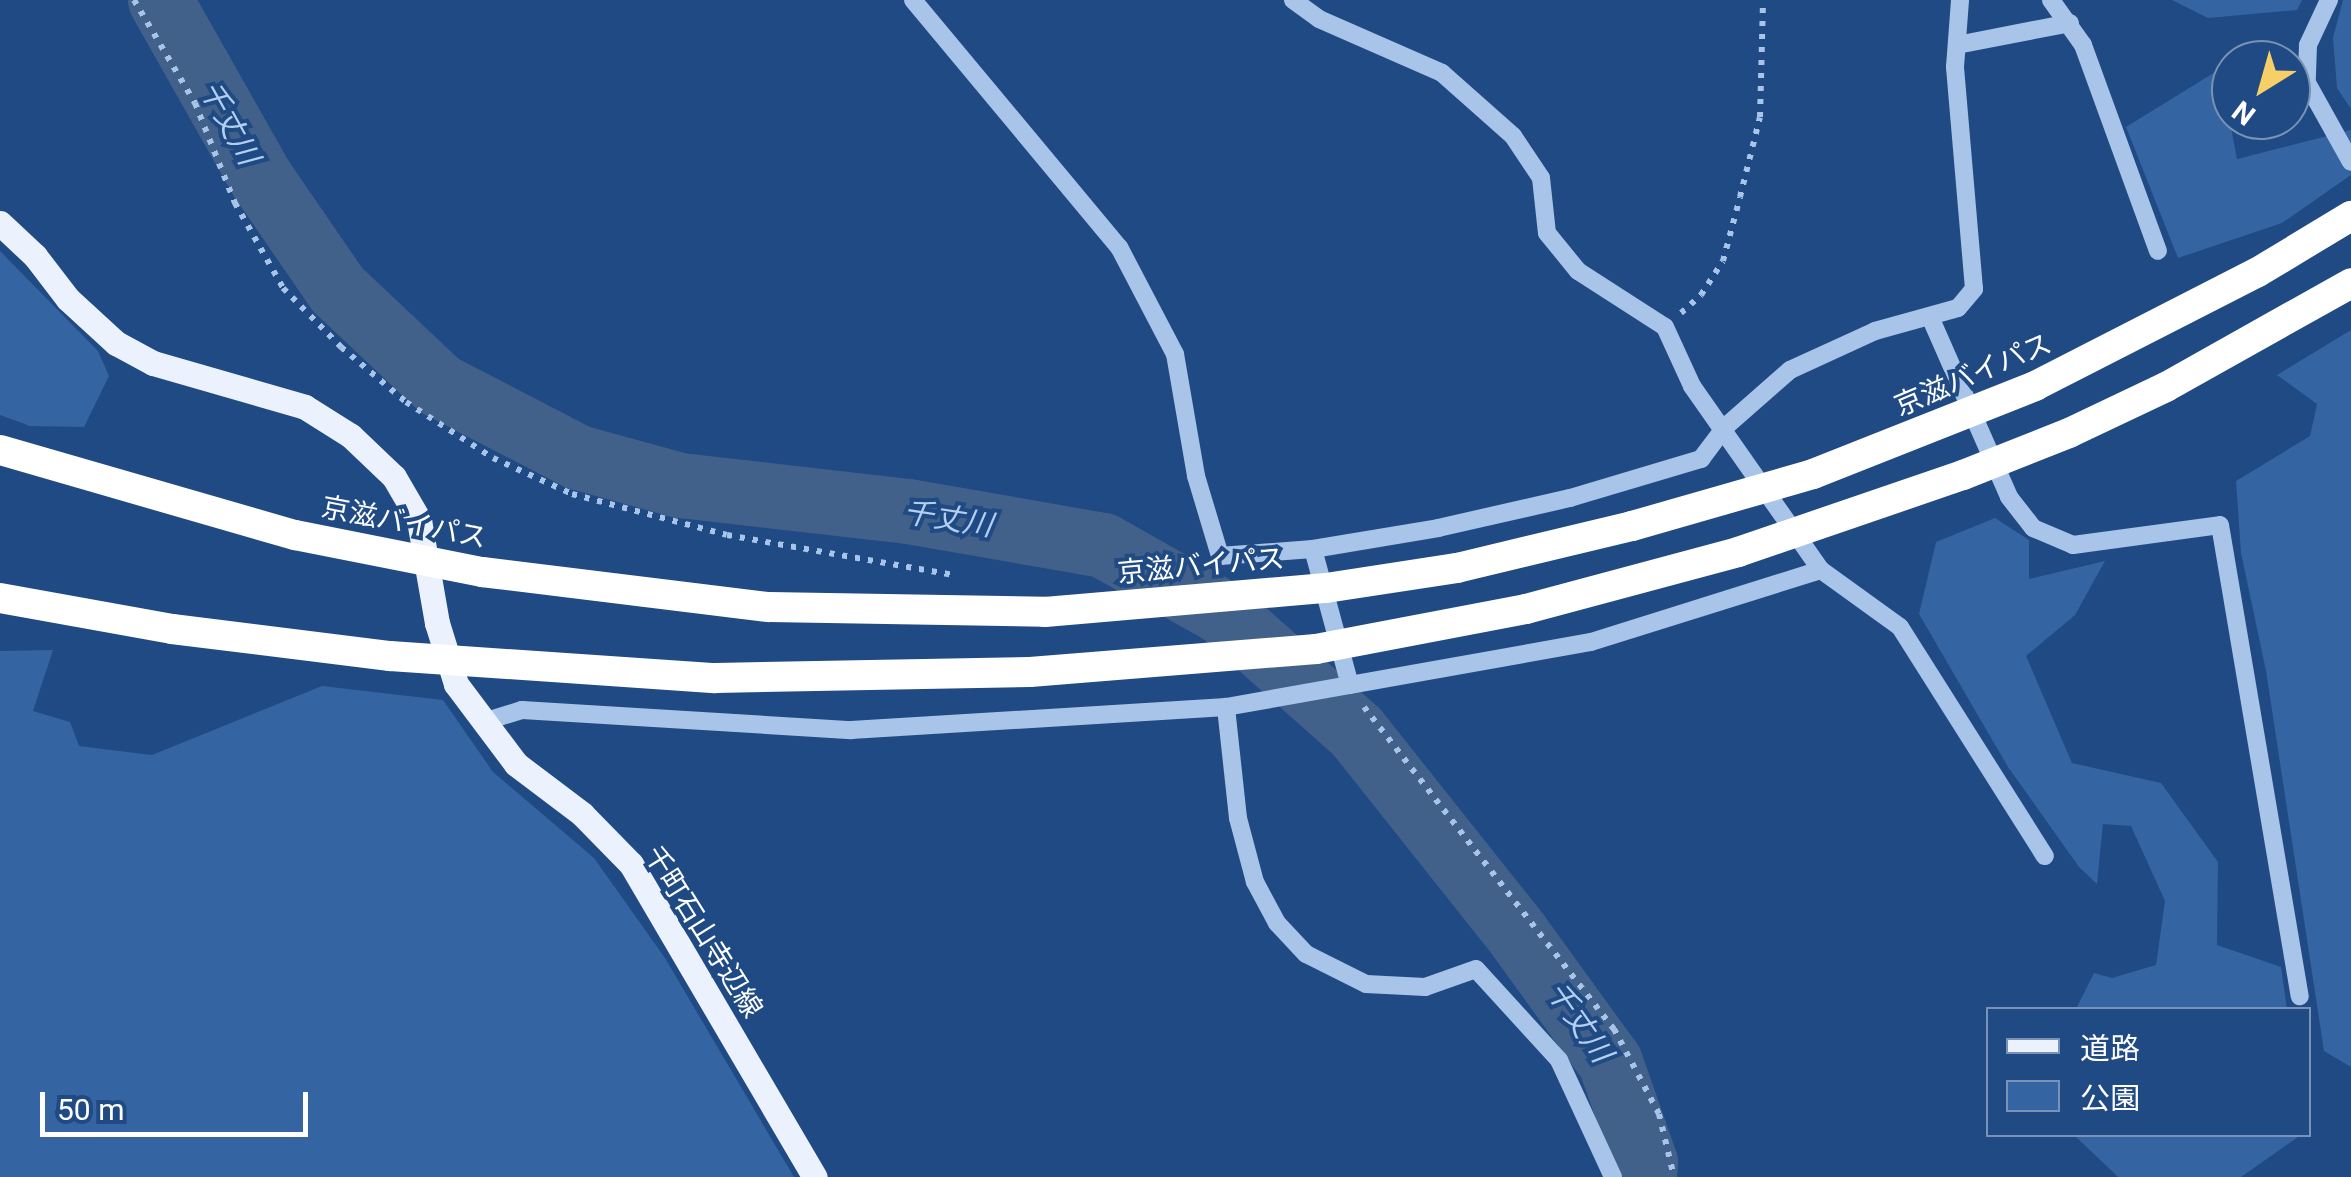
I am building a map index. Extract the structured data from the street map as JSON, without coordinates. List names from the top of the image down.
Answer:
{
  "streets": {
    "highway": ["京滋バイパス"],
    "main road": ["千町石山寺辺線"]
  },
  "water": ["千丈川"],
  "legend": ["道路", "公園"],
  "scale_bar": "50 m",
  "north": "bottom left"
}
